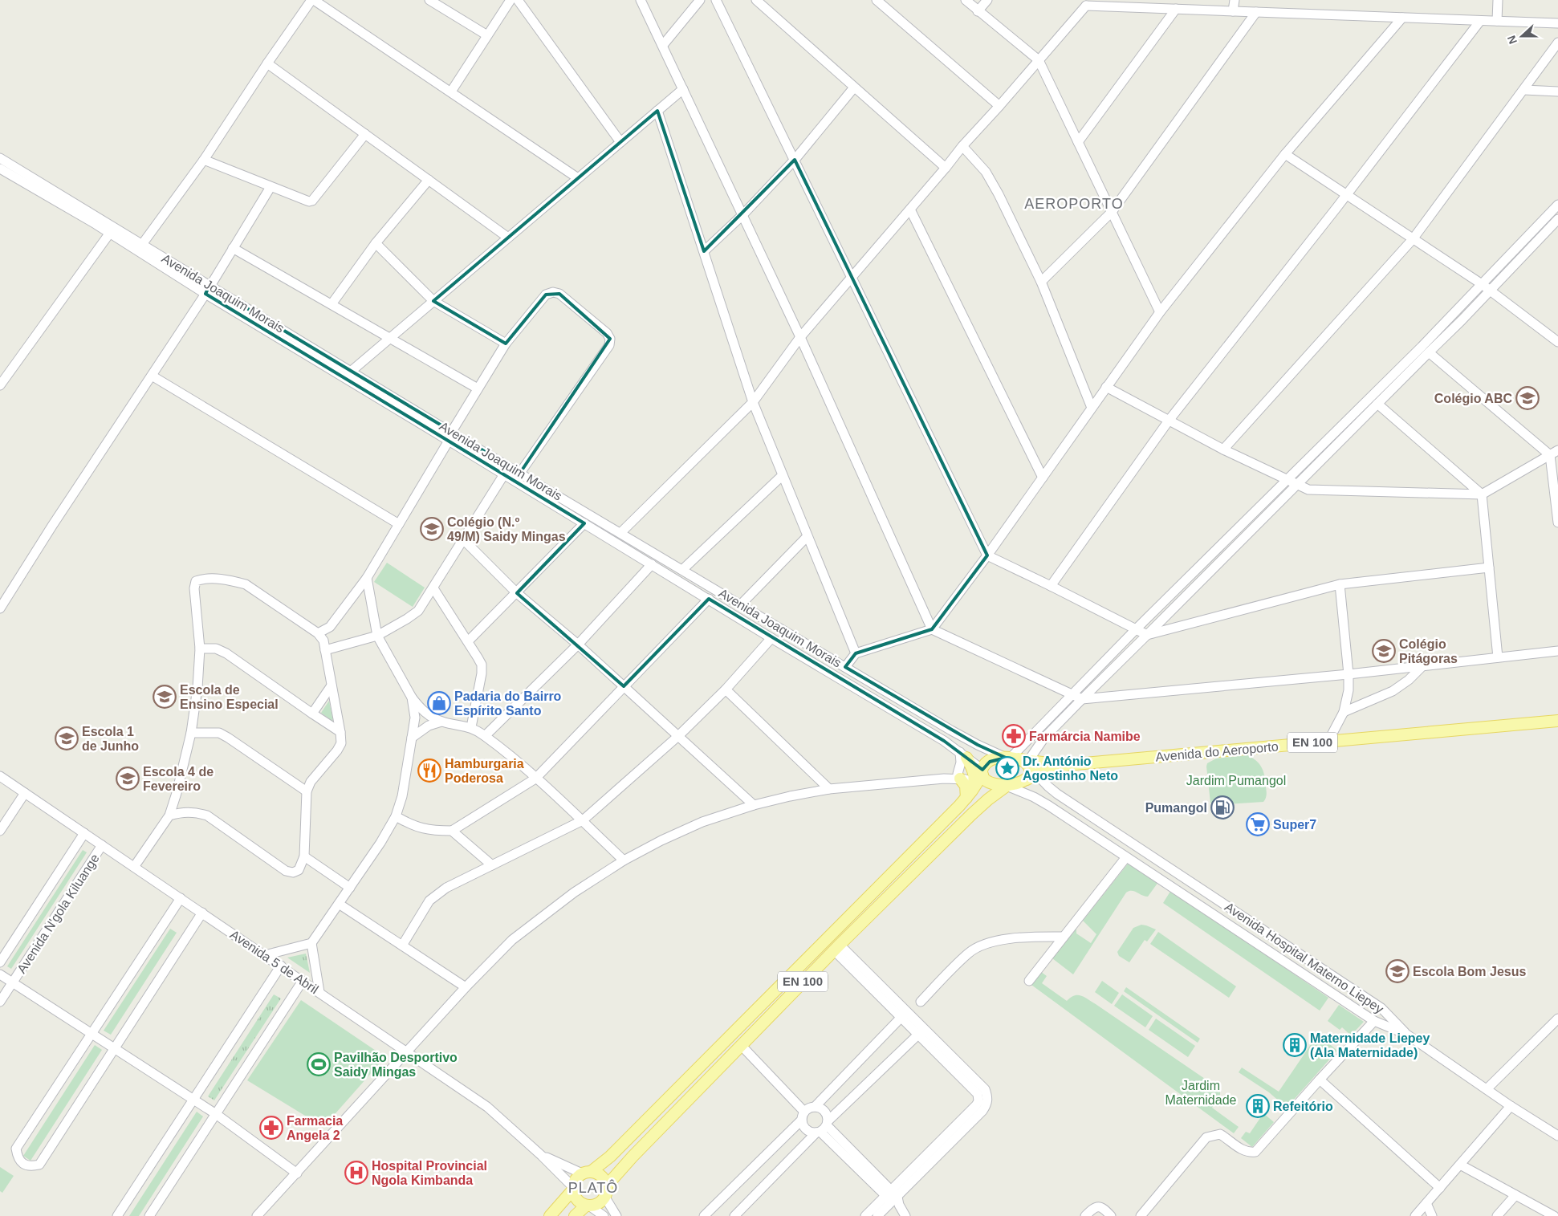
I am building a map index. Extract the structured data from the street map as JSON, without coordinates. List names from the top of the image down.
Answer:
{
  "streets": {
    "main road": ["EN 100", "Avenida do Aeroporto"],
    "street": [
      "Avenida Joaquim Morais",
      "Avenida N'gola Kiluange",
      "Avenida Hospital Materno Liepey",
      "Avenida 5 de Abril"
    ]
  },
  "crossings": [
    ["Avenida Joaquim Morais", "EN 100"],
    ["EN 100", "Avenida do Aeroporto"],
    ["EN 100", "Avenida Hospital Materno Liepey"],
    ["EN 100", "Avenida 5 de Abril"],
    ["Avenida N'gola Kiluange", "Avenida 5 de Abril"]
  ],
  "districts": ["AEROPORTO", "PLATÔ"],
  "parks": ["Jardim Pumangol", "Jardim Maternidade"],
  "places": {
    "school or university": [
      "Colégio ABC",
      "Colégio (N.º 49/M) Saidy Mingas",
      "Colégio Pitágoras",
      "Escola de Ensino Especial",
      "Escola 1 de Junho",
      "Escola 4 de Fevereiro",
      "Escola Bom Jesus"
    ],
    "shop": ["Padaria do Bairro Espírito Santo"],
    "pharmacy": ["Farmárcia Namibe", "Farmacia Angela 2"],
    "place": ["Dr. António Agostinho Neto"],
    "restaurant": ["Hamburgaria Poderosa"],
    "fuel station": ["Pumangol"],
    "supermarket": ["Super7"],
    "building": ["Maternidade Liepey (Ala Maternidade)", "Refeitório"],
    "sports": ["Pavilhão Desportivo Saidy Mingas"],
    "hospital": ["Hospital Provincial Ngola Kimbanda"]
  },
  "north": "left"
}
